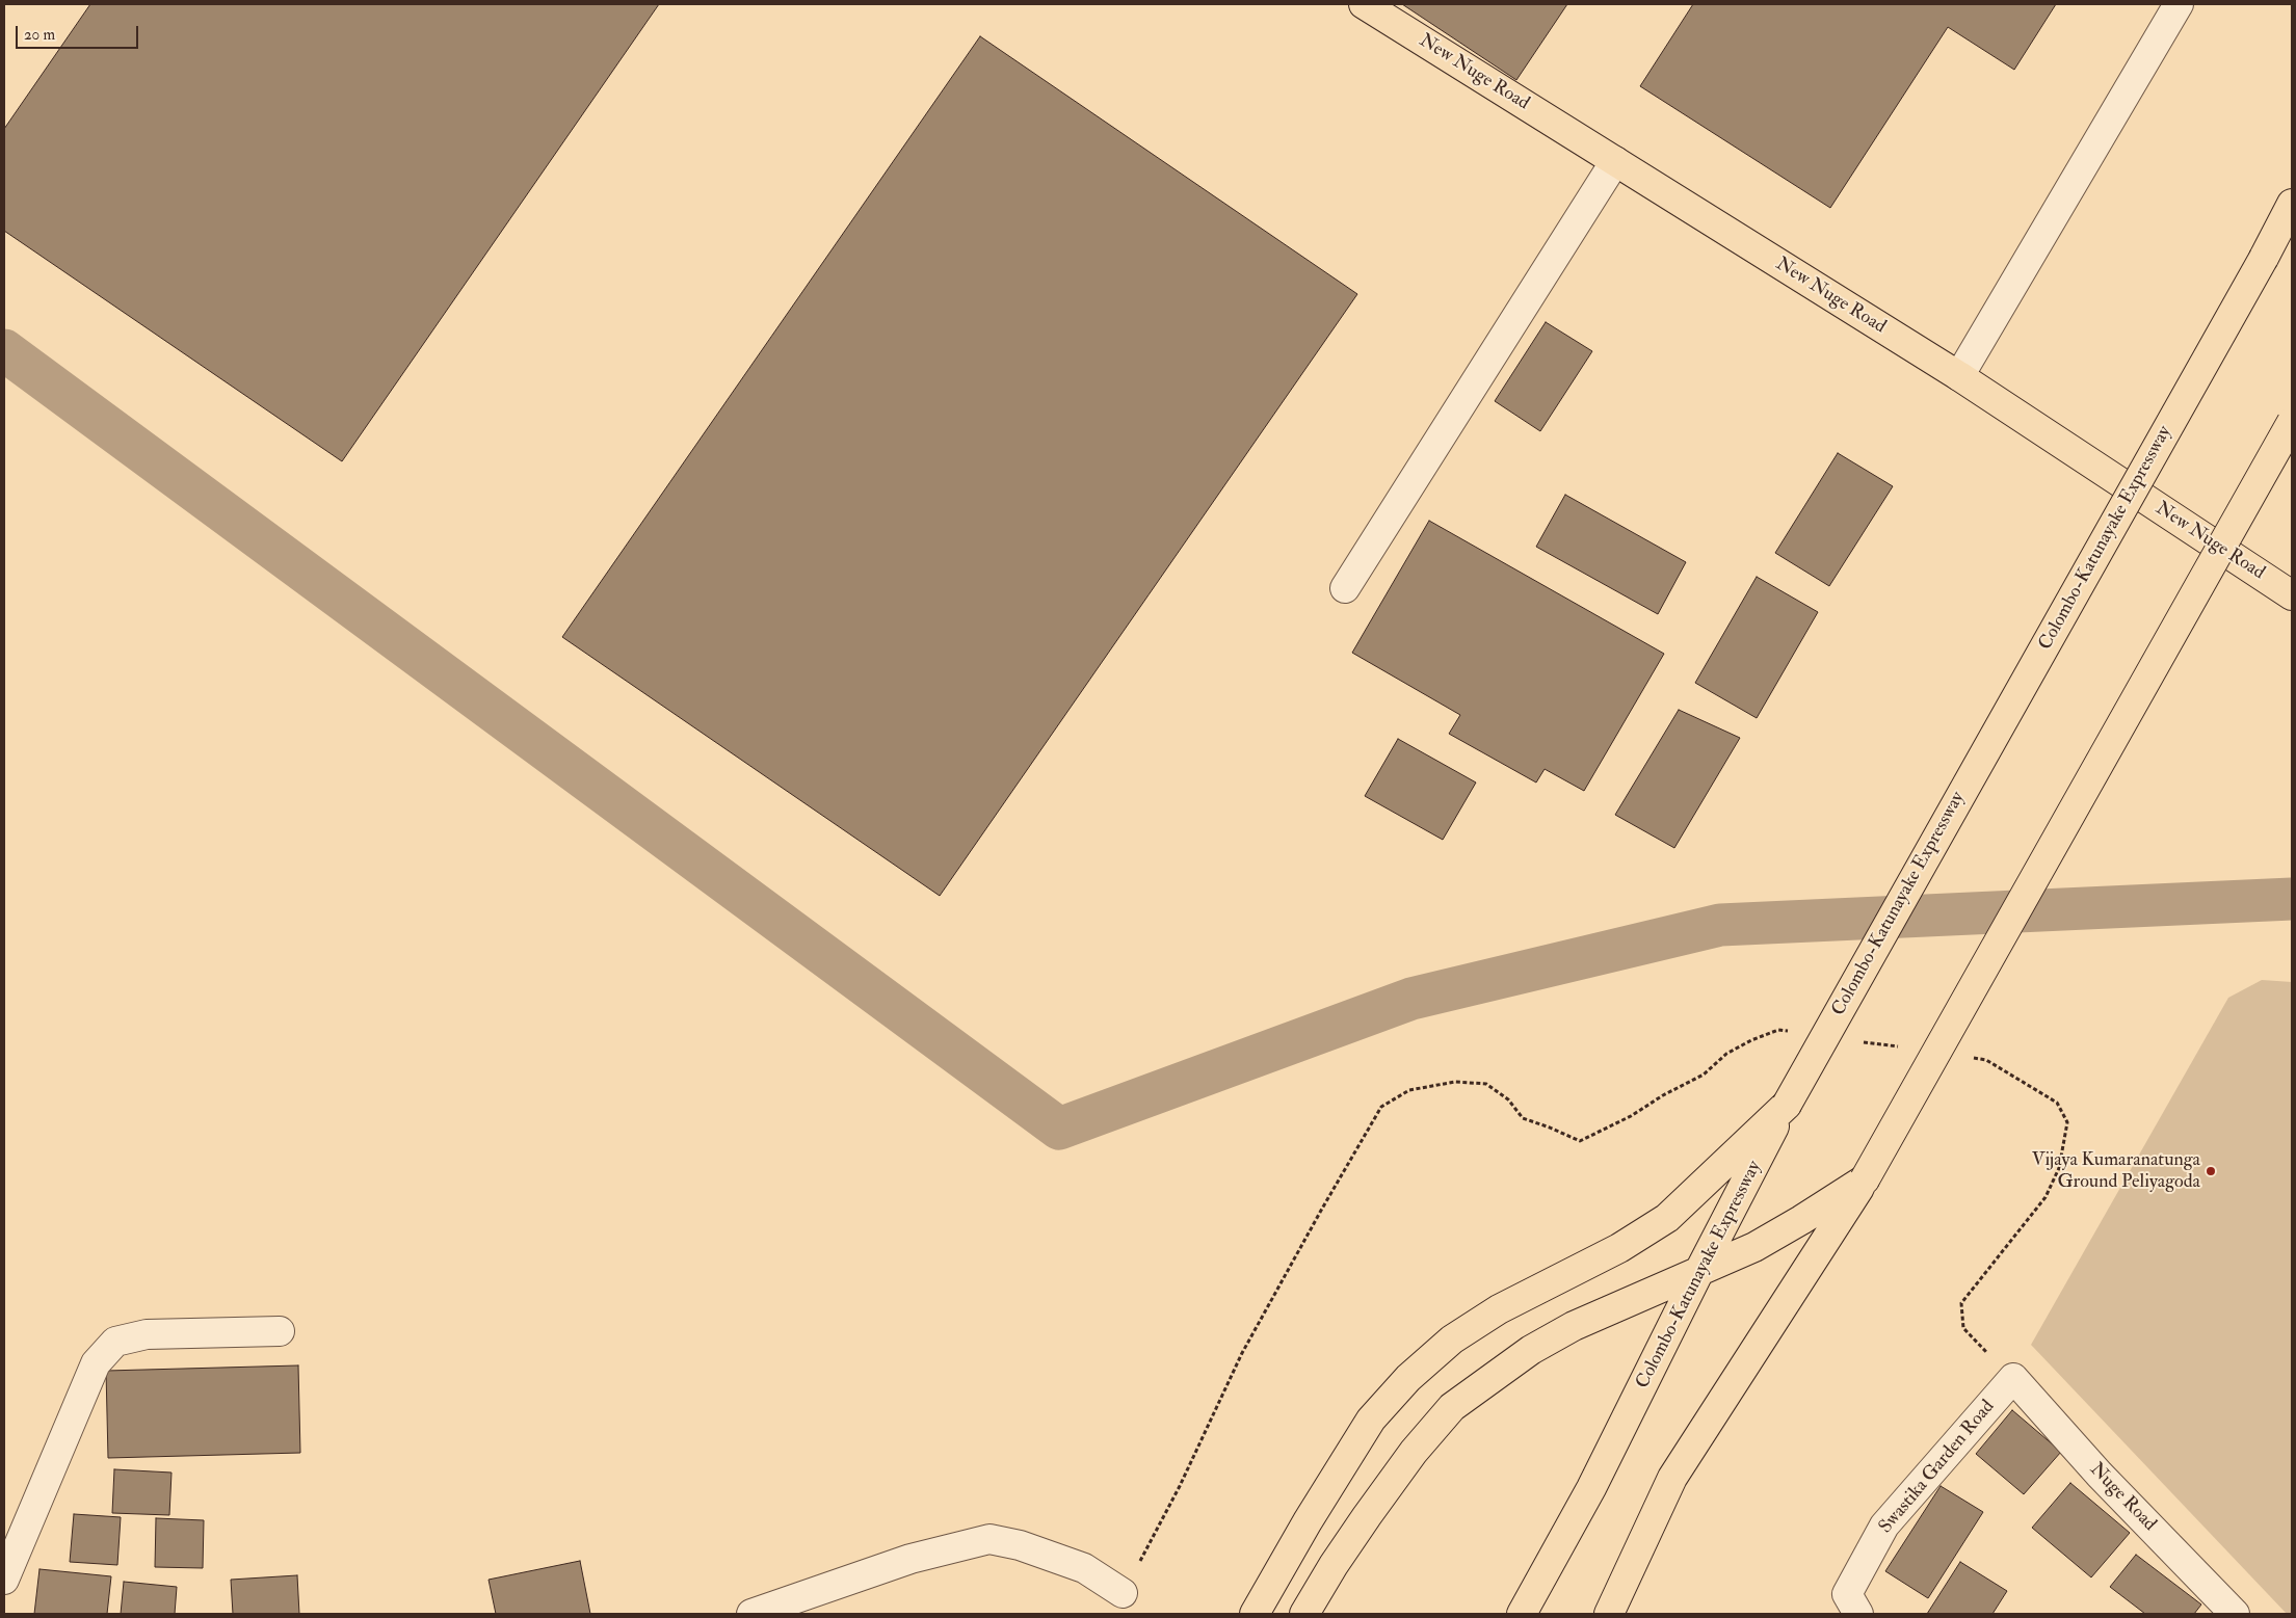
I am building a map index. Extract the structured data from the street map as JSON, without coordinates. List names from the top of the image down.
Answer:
{
  "streets": {
    "main road": ["New Nuge Road", "Colombo-Katunayake Expressway"],
    "street": ["Swastika Garden Road", "Nuge Road"]
  },
  "crossings": [
    ["Swastika Garden Road", "Nuge Road"]
  ],
  "places": ["Vijaya Kumaranatunga Ground Peliyagoda"],
  "scale_bar": "20 m"
}
